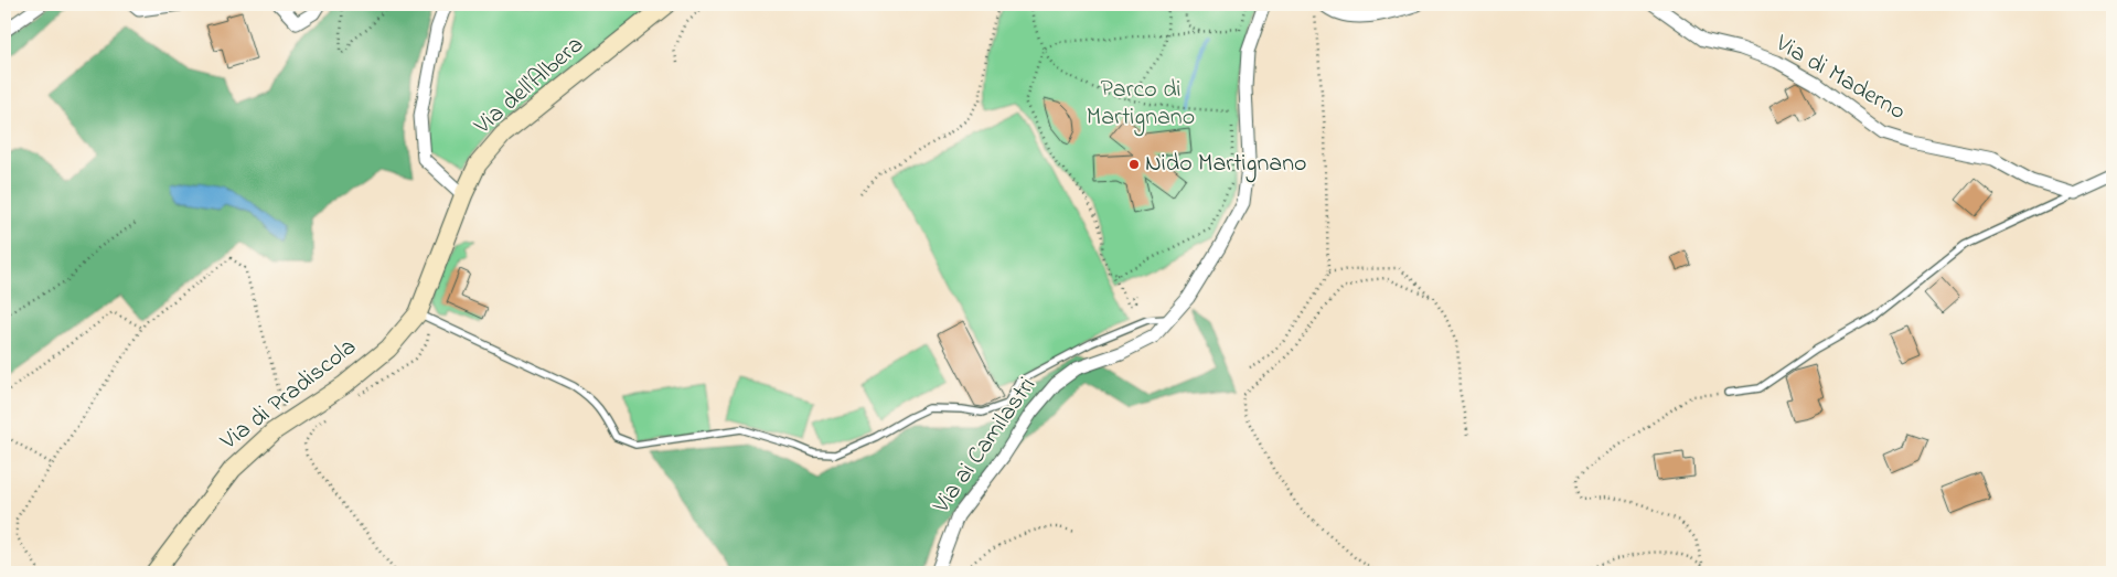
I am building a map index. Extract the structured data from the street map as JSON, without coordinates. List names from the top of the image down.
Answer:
{
  "streets": {
    "street": [
      "Via di Maderno",
      "Via dell'Albera",
      "Via di Pradiscola",
      "Via ai Camilastri"
    ]
  },
  "crossings": [
    ["Via dell'Albera", "Via di Pradiscola"]
  ],
  "parks": ["Parco di Martignano"],
  "places": ["Nido Martignano"]
}
